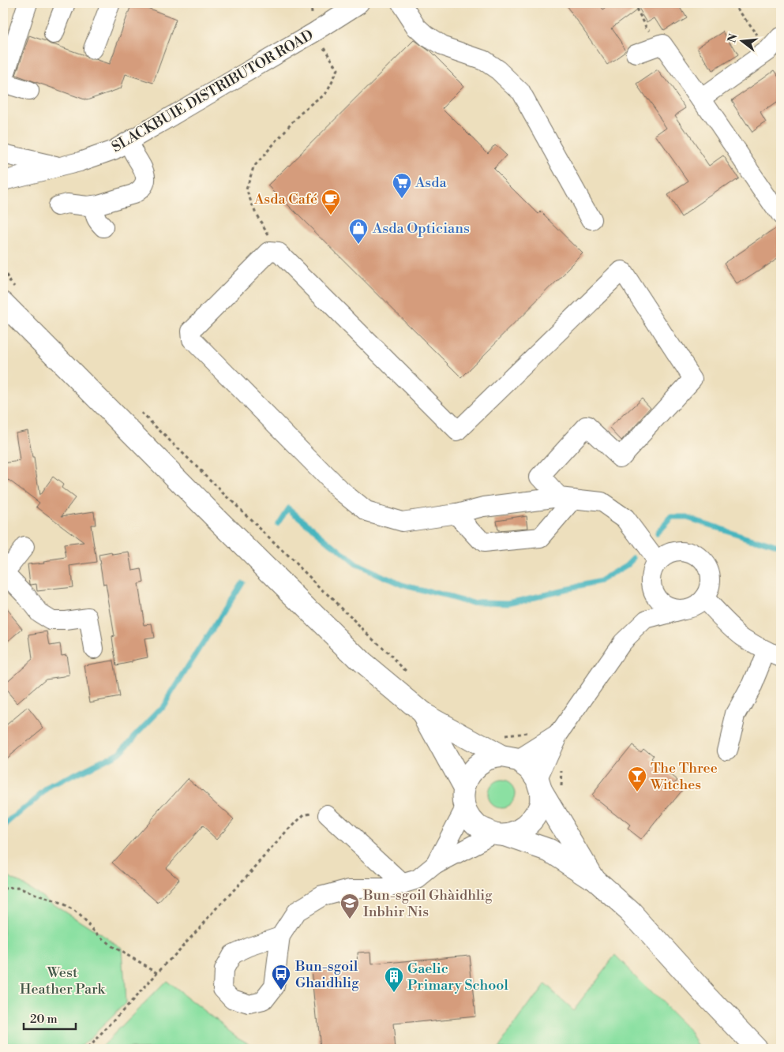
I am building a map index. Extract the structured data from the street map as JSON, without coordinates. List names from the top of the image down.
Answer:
{
  "streets": {
    "street": ["SLACKBUIE DISTRIBUTOR ROAD"]
  },
  "parks": ["West Heather Park"],
  "places": {
    "supermarket": ["Asda"],
    "cafe": ["Asda Café"],
    "shop": ["Asda Opticians"],
    "bar": ["The Three Witches"],
    "school or university": ["Bun-sgoil Ghàidhlig Inbhir Nis"],
    "bus stop": ["Bun-sgoil Ghaidhlig"],
    "building": ["Gaelic Primary School"]
  },
  "scale_bar": "20 m",
  "north": "left"
}
